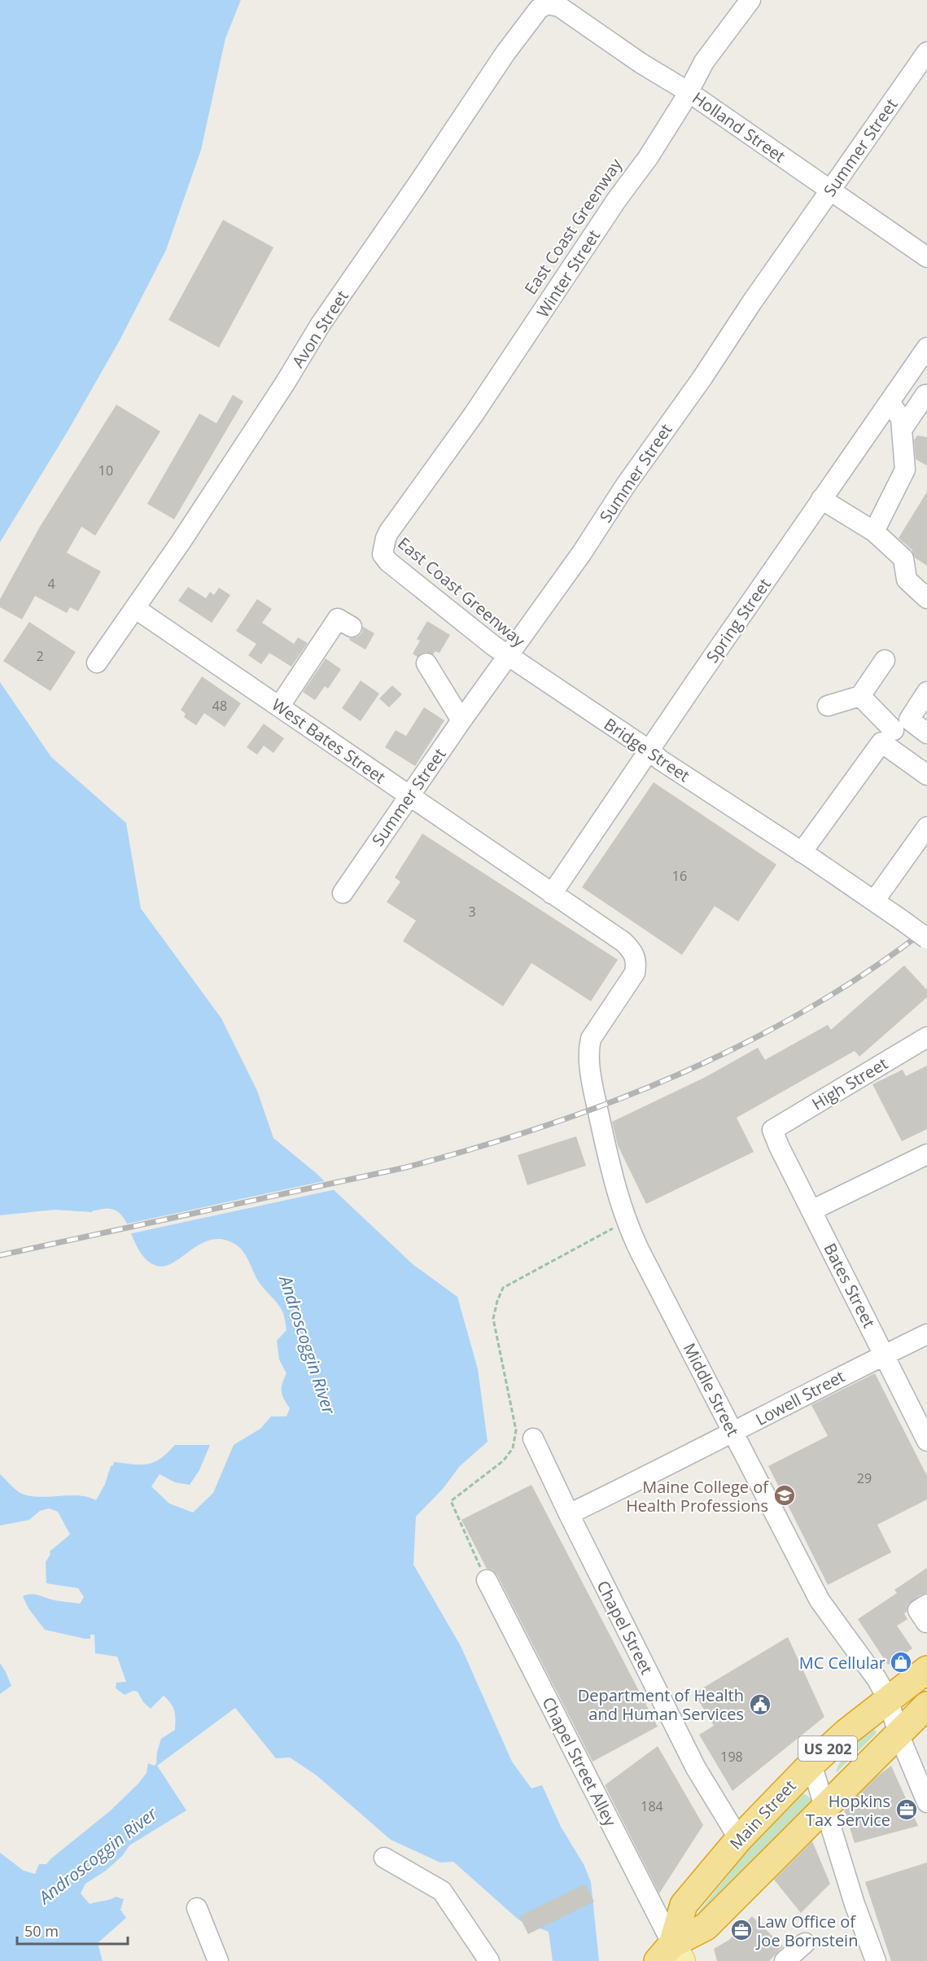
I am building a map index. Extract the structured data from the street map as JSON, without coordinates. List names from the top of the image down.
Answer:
{
  "streets": {
    "highway": ["US 202", "Main Street"],
    "street": [
      "Holland Street",
      "Summer Street",
      "Winter Street",
      "Avon Street",
      "Spring Street",
      "West Bates Street",
      "Bridge Street",
      "High Street",
      "Bates Street",
      "Middle Street",
      "Lowell Street",
      "Chapel Street",
      "Chapel Street Alley"
    ]
  },
  "crossings": [
    ["Holland Street", "Summer Street"],
    ["Holland Street", "Winter Street"],
    ["Holland Street", "Avon Street"],
    ["Summer Street", "West Bates Street"],
    ["Summer Street", "Bridge Street"],
    ["Winter Street", "Bridge Street"],
    ["Avon Street", "West Bates Street"],
    ["Spring Street", "West Bates Street"],
    ["Spring Street", "Bridge Street"],
    ["West Bates Street", "Middle Street"],
    ["High Street", "Bates Street"],
    ["Bates Street", "Lowell Street"],
    ["Middle Street", "Lowell Street"],
    ["Middle Street", "US 202"],
    ["Middle Street", "Main Street"],
    ["Lowell Street", "Chapel Street"],
    ["Chapel Street", "Main Street"],
    ["US 202", "Chapel Street Alley"],
    ["US 202", "Main Street"],
    ["Chapel Street Alley", "Main Street"]
  ],
  "water": ["Androscoggin River"],
  "places": {
    "school or university": ["Maine College of Health Professions"],
    "shop": ["MC Cellular"],
    "public building": ["Department of Health and Human Services"],
    "office": ["Hopkins Tax Service", "Law Office of Joe Bornstein"]
  },
  "house_numbers": [
    "10",
    "4",
    "2",
    "48",
    "16",
    "3",
    "29",
    "198",
    "184"
  ],
  "scale_bar": "50 m"
}
